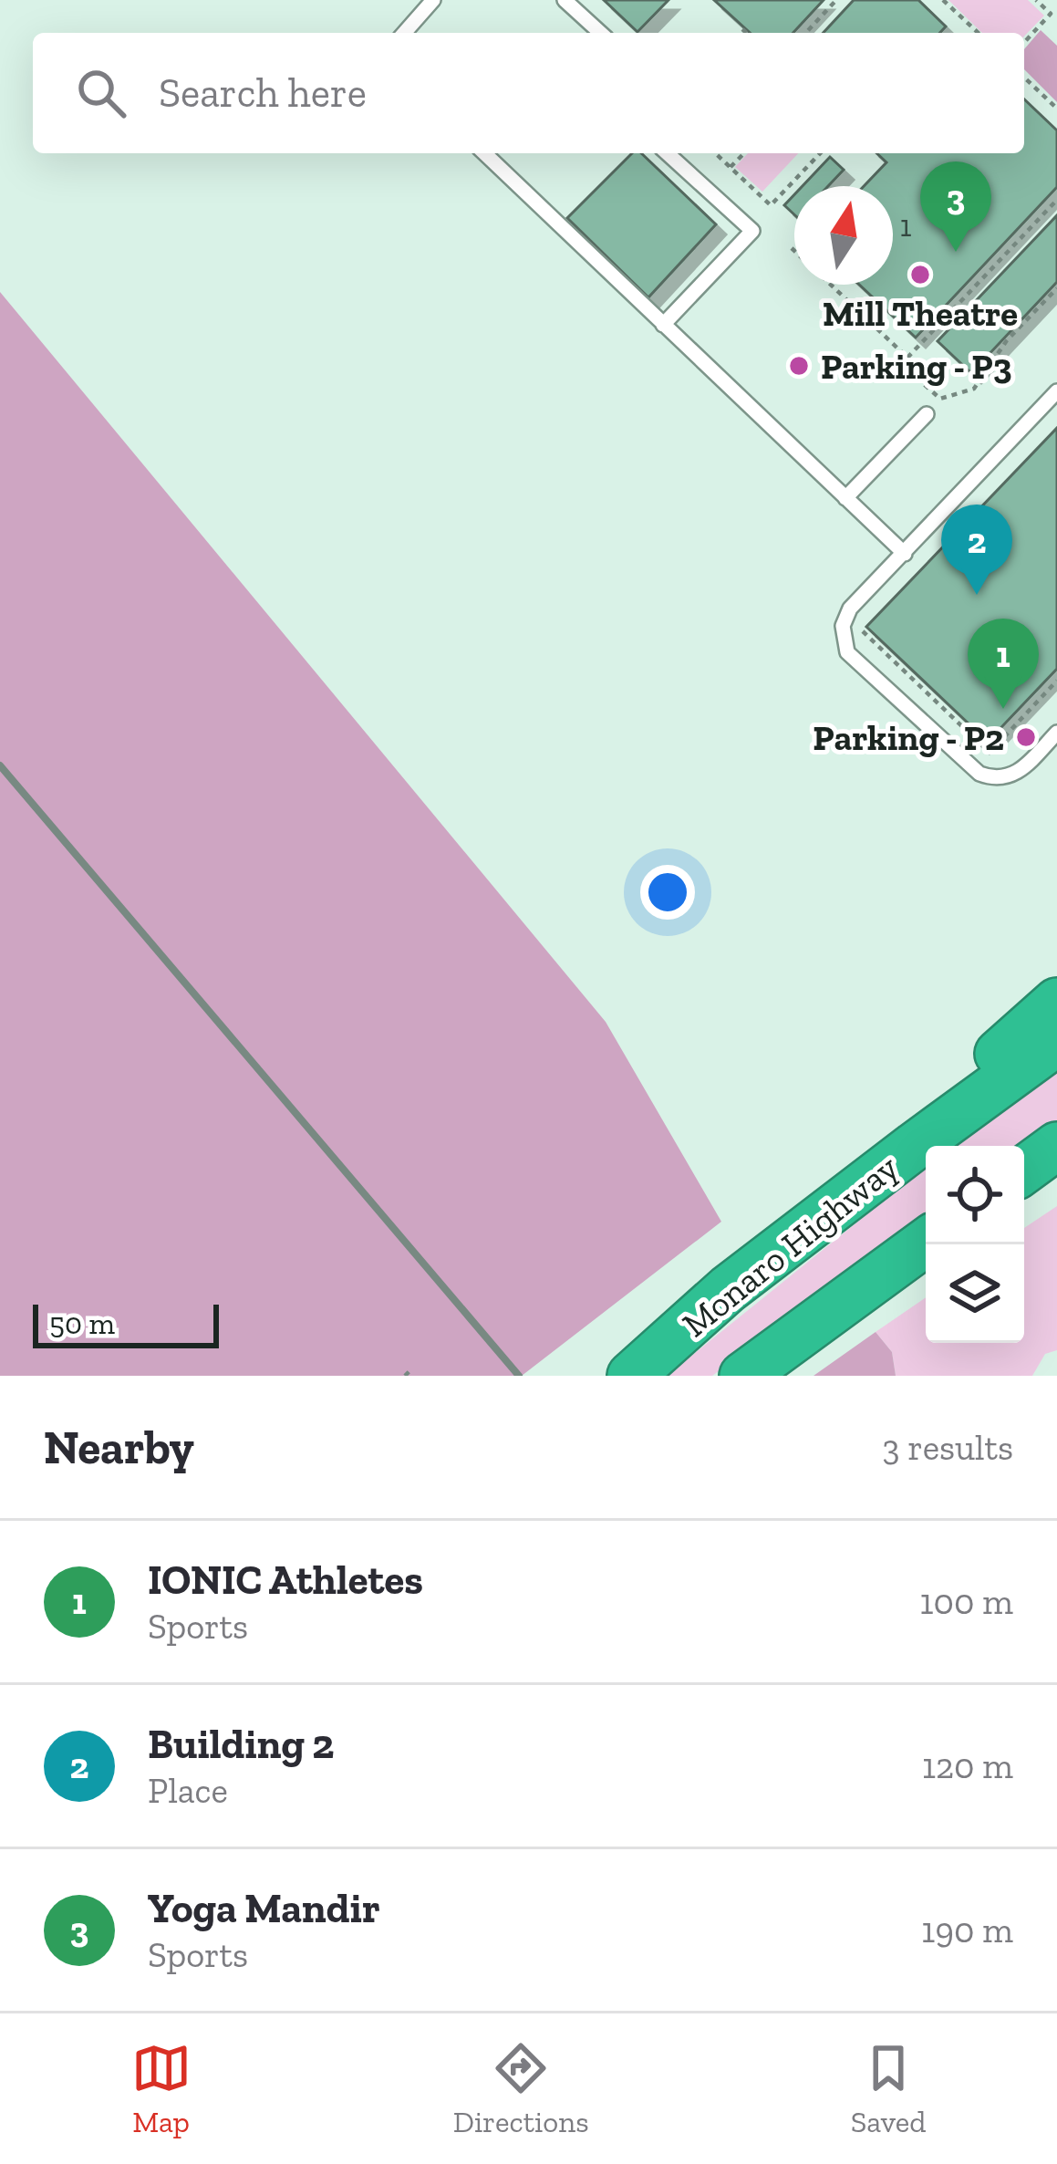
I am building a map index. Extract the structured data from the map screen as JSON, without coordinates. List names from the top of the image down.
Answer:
{
  "streets": {
    "highway": ["Monaro Highway"]
  },
  "places": ["Mill Theatre", "Parking - P3", "Parking - P2"],
  "house_numbers": ["1"],
  "scale_bar": "50 m",
  "north": "top",
  "page": {
    "search": "Search here",
    "pins": ["3", "2", "1"],
    "scale": "50 m",
    "heading": ["Nearby", "3 results"],
    "list": [
      {
        "mark": "1",
        "name": "IONIC Athletes",
        "note": "Sports",
        "value": "100 m"
      },
      {
        "mark": "2",
        "name": "Building 2",
        "note": "Place",
        "value": "120 m"
      },
      {
        "mark": "3",
        "name": "Yoga Mandir",
        "note": "Sports",
        "value": "190 m"
      }
    ],
    "nav": ["Map", "Directions", "Saved"]
  }
}
